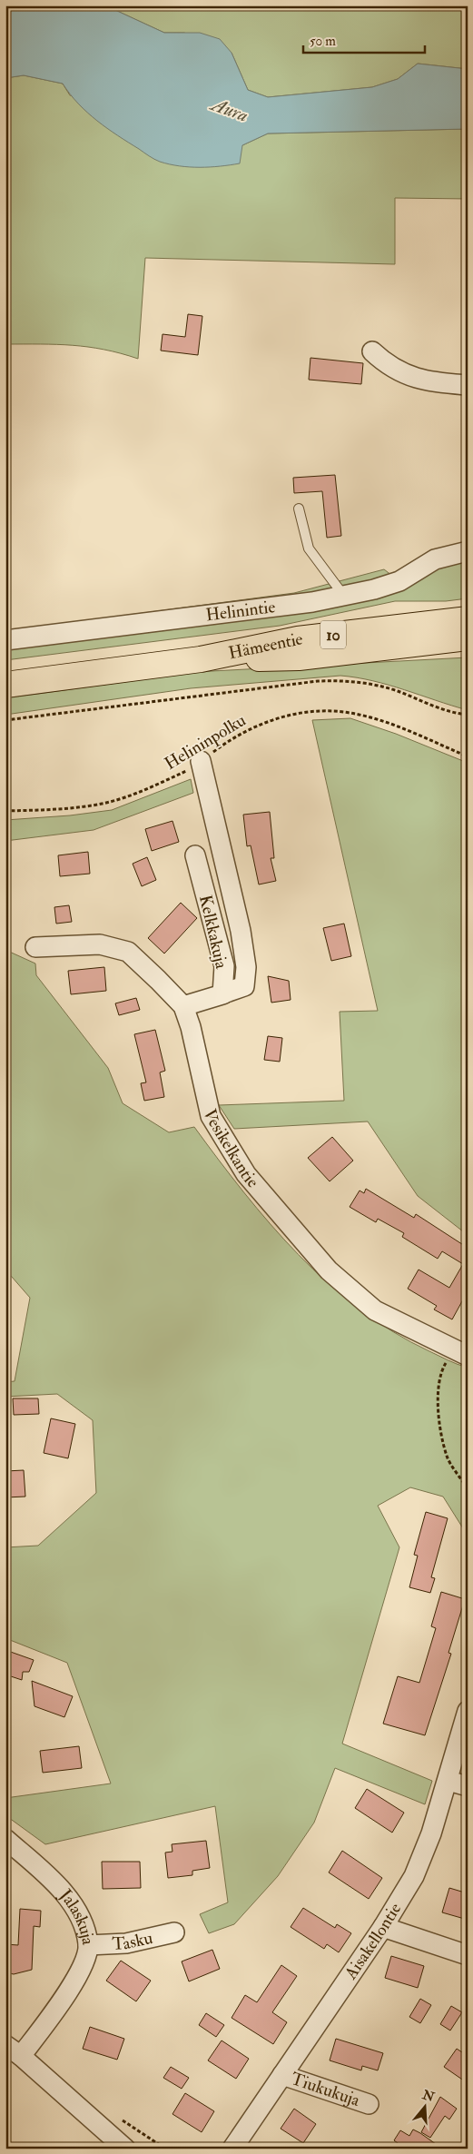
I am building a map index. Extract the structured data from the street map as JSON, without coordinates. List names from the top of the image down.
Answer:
{
  "streets": {
    "highway": ["10", "Hämeentie"],
    "street": [
      "Helinintie",
      "Kelkkakuja",
      "Vesikelkantie",
      "Jalaskuja",
      "Tasku",
      "Aisakellontie",
      "Tiukukuja"
    ],
    "path": ["Helininpolku"]
  },
  "crossings": [
    ["Kelkkakuja", "Vesikelkantie"],
    ["Jalaskuja", "Tasku"],
    ["Aisakellontie", "Tiukukuja"]
  ],
  "water": ["Aura"],
  "scale_bar": "50 m",
  "north": "top"
}
